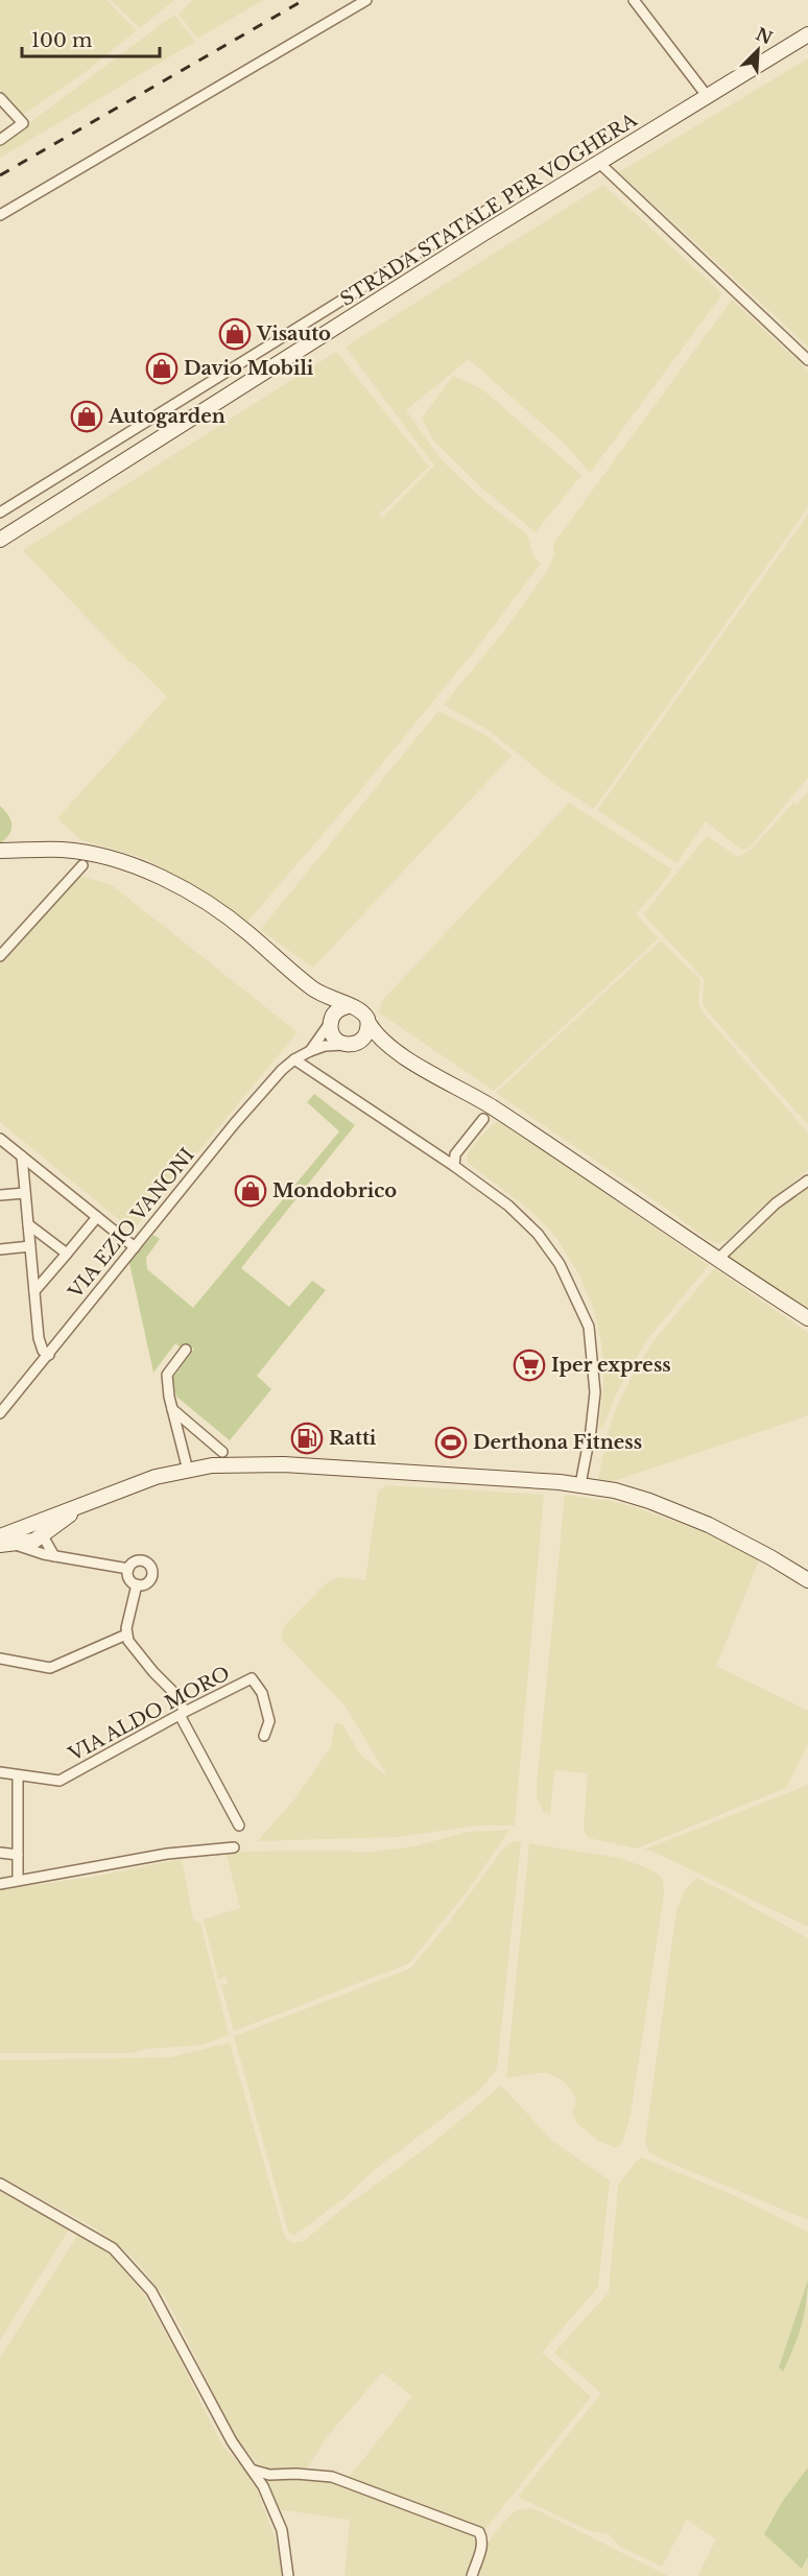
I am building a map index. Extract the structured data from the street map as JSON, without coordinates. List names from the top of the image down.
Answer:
{
  "streets": {
    "main road": ["STRADA STATALE PER VOGHERA"],
    "street": ["VIA EZIO VANONI", "VIA ALDO MORO"]
  },
  "places": {
    "shop": [
      "Visauto",
      "Davio Mobili",
      "Autogarden",
      "Mondobrico"
    ],
    "supermarket": ["Iper express"],
    "fuel station": ["Ratti"],
    "sports": ["Derthona Fitness"]
  },
  "scale_bar": "100 m",
  "north": "top right"
}
